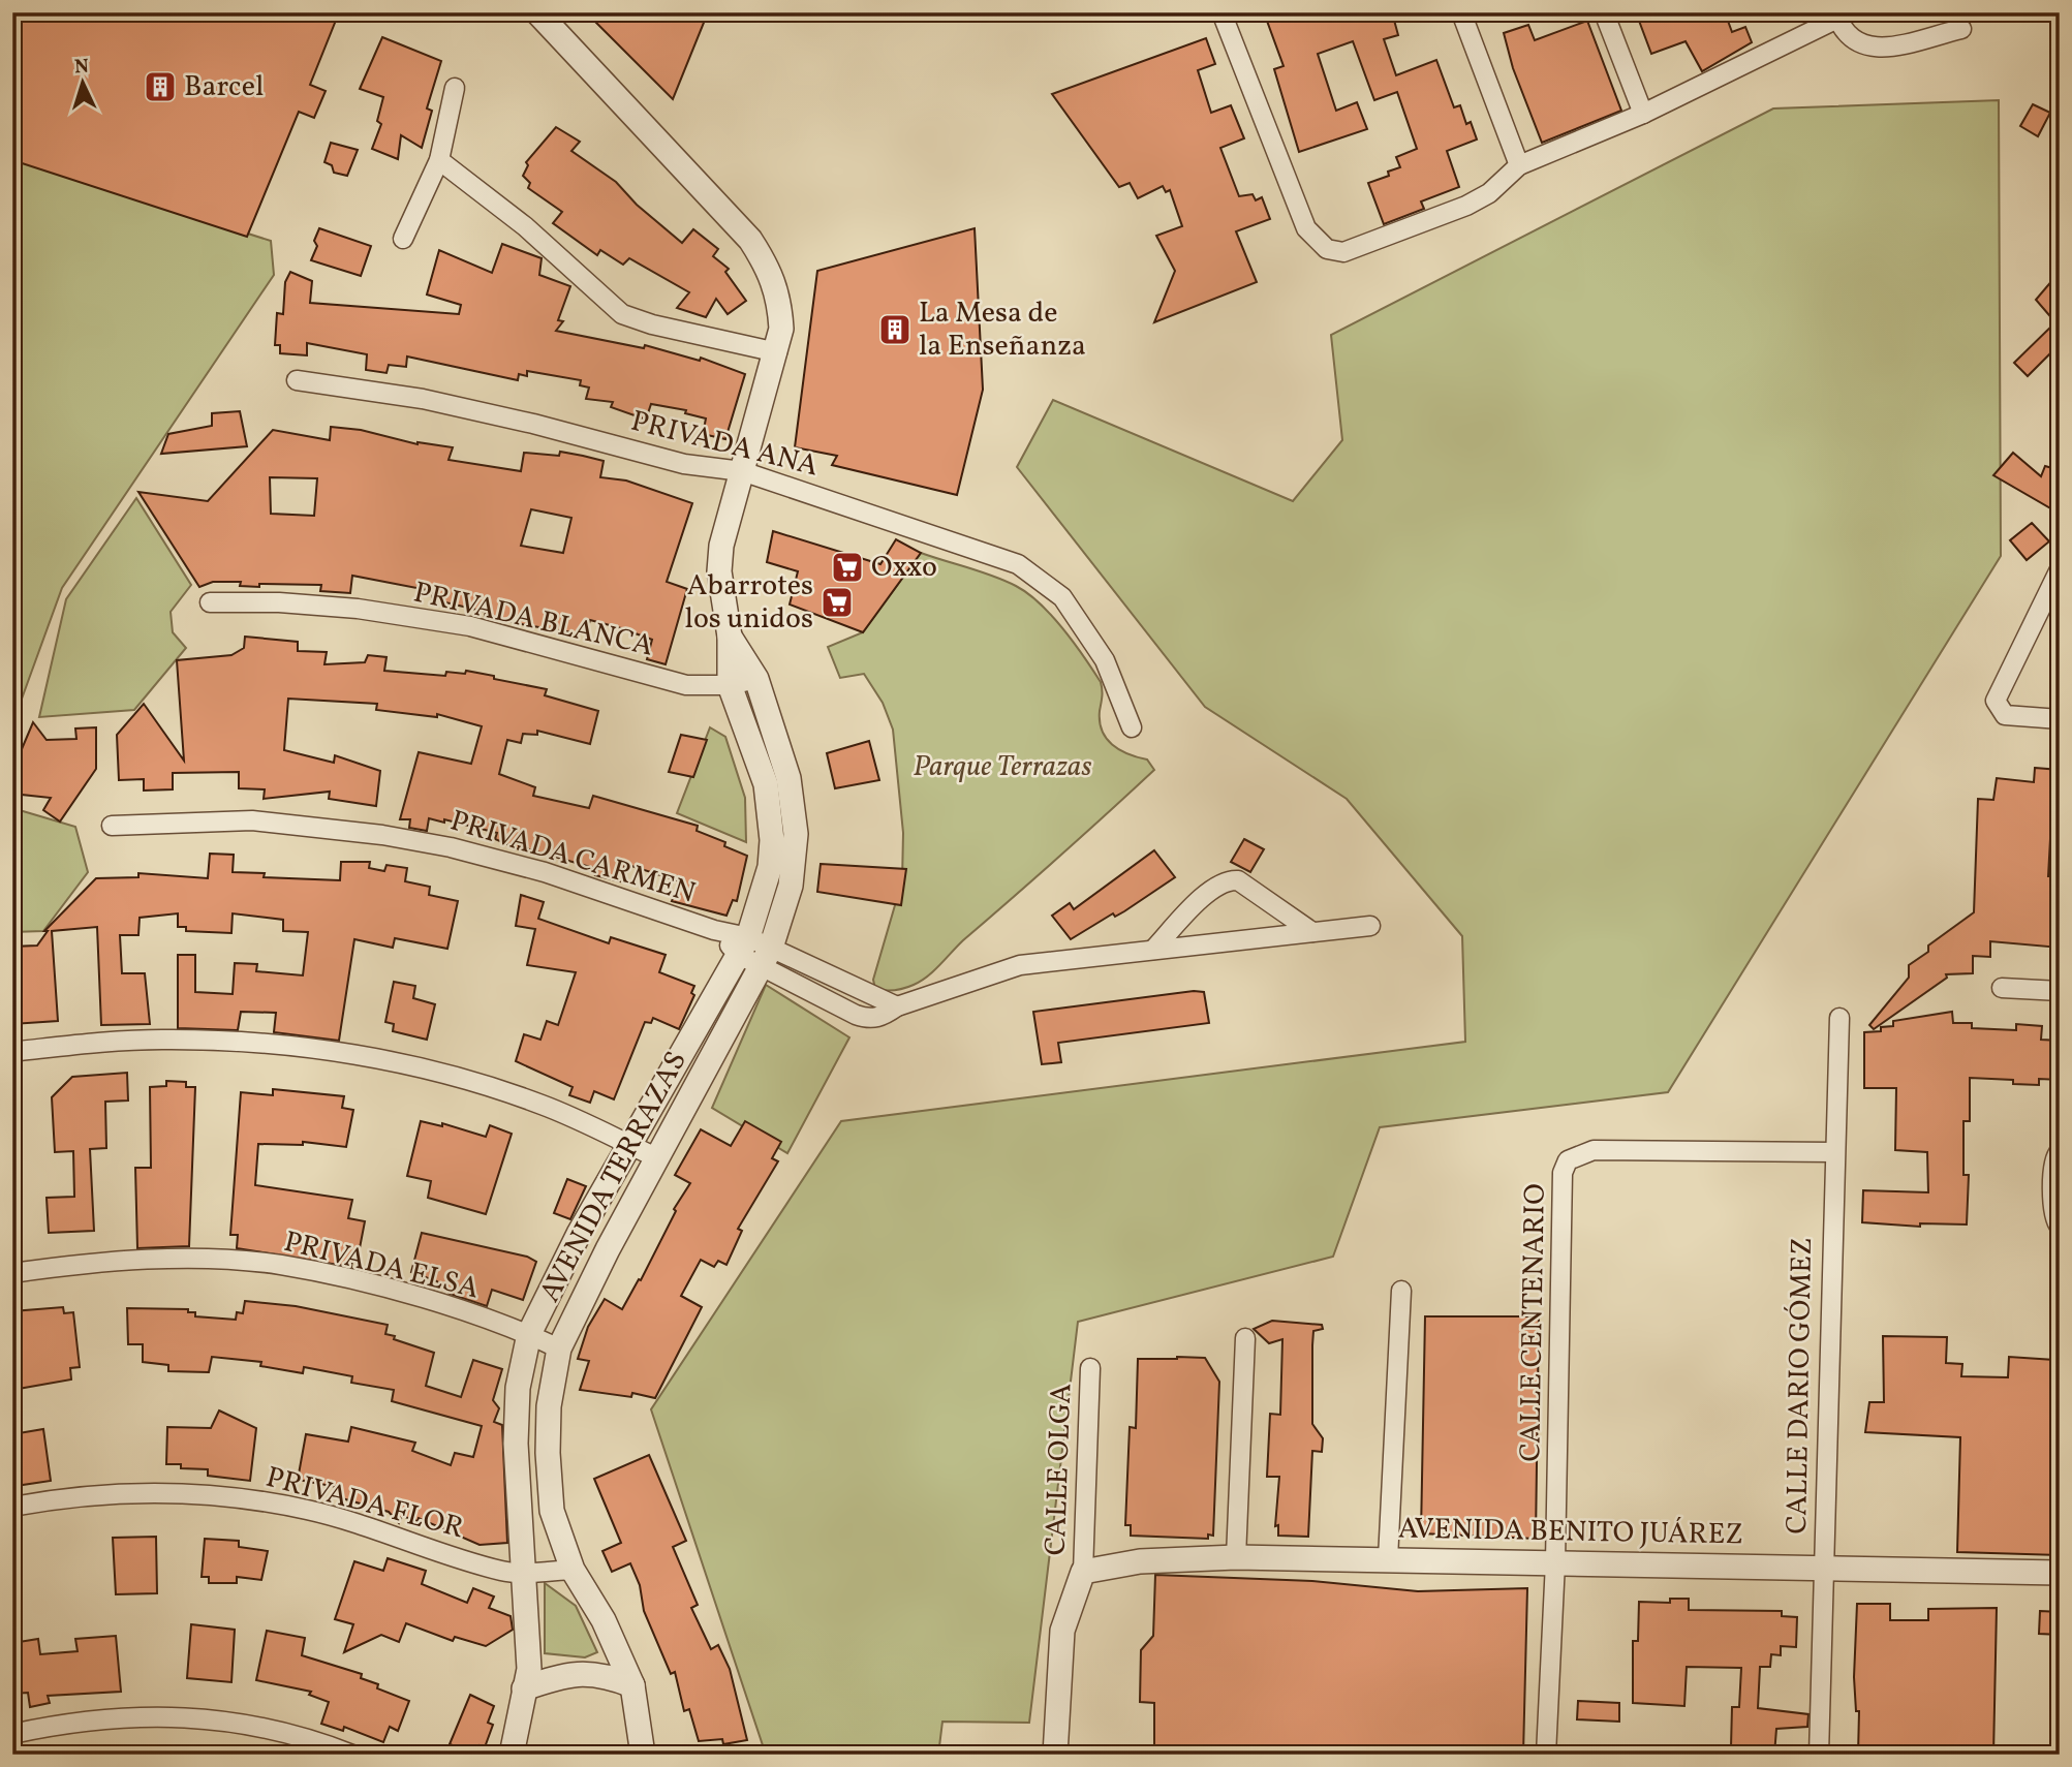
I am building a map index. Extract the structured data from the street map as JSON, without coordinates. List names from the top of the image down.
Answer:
{
  "streets": {
    "street": [
      "PRIVADA ANA",
      "PRIVADA BLANCA",
      "PRIVADA CARMEN",
      "AVENIDA TERRAZAS",
      "PRIVADA ELSA",
      "CALLE CENTENARIO",
      "CALLE DARIO GÓMEZ",
      "CALLE OLGA",
      "PRIVADA FLOR",
      "AVENIDA BENITO JUÁREZ"
    ]
  },
  "crossings": [
    ["PRIVADA ANA", "AVENIDA TERRAZAS"],
    ["PRIVADA BLANCA", "AVENIDA TERRAZAS"],
    ["PRIVADA CARMEN", "AVENIDA TERRAZAS"],
    ["AVENIDA TERRAZAS", "PRIVADA ELSA"],
    ["AVENIDA TERRAZAS", "PRIVADA FLOR"],
    ["CALLE CENTENARIO", "CALLE DARIO GÓMEZ"],
    ["CALLE CENTENARIO", "AVENIDA BENITO JUÁREZ"],
    ["CALLE DARIO GÓMEZ", "AVENIDA BENITO JUÁREZ"],
    ["CALLE OLGA", "AVENIDA BENITO JUÁREZ"]
  ],
  "parks": ["Parque Terrazas"],
  "places": {
    "building": ["Barcel", "La Mesa de la Enseñanza"],
    "supermarket": ["Oxxo", "Abarrotes los unidos"]
  },
  "north": "top"
}
